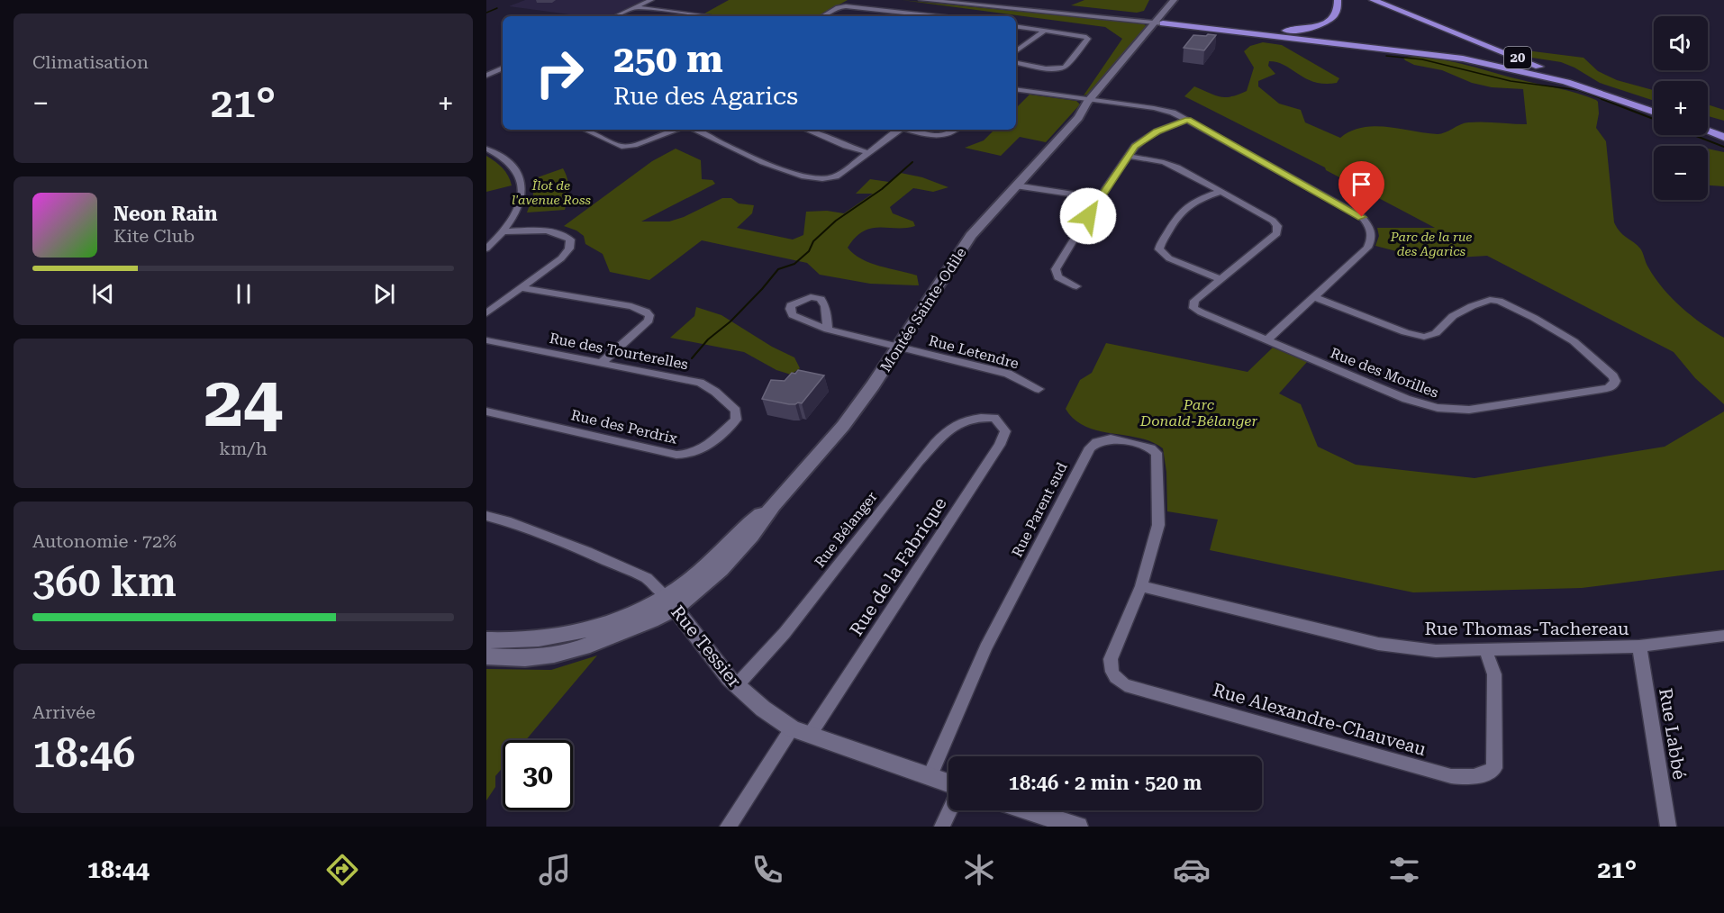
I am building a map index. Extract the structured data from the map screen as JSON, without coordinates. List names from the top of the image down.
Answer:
{
  "streets": {
    "highway": ["20"],
    "main road": ["Montée Sainte-Odile"],
    "street": [
      "Rue des Tourterelles",
      "Rue Letendre",
      "Rue des Morilles",
      "Rue des Perdrix",
      "Rue Parent sud",
      "Rue Bélanger",
      "Rue de la Fabrique",
      "Rue Thomas-Tachereau",
      "Rue Tessier",
      "Rue Alexandre-Chauveau",
      "Rue Labbé"
    ]
  },
  "crossings": [
    ["Montée Sainte-Odile", "Rue Letendre"],
    ["Montée Sainte-Odile", "Rue Tessier"],
    ["Rue des Tourterelles", "Rue des Perdrix"],
    ["Rue Parent sud", "Rue Thomas-Tachereau"],
    ["Rue Parent sud", "Rue Tessier"],
    ["Rue Parent sud", "Rue Alexandre-Chauveau"],
    ["Rue Bélanger", "Rue de la Fabrique"],
    ["Rue Bélanger", "Rue Tessier"],
    ["Rue de la Fabrique", "Rue Tessier"],
    ["Rue Thomas-Tachereau", "Rue Alexandre-Chauveau"],
    ["Rue Thomas-Tachereau", "Rue Labbé"]
  ],
  "parks": ["Îlot de l'avenue Ross", "Parc de la rue des Agarics", "Parc Donald-Bélanger"],
  "page": {
    "tile": [
      "Climatisation",
      ["24", "km/h"],
      ["Autonomie · 72%", "360 km"],
      ["Arrivée", "18:46"]
    ],
    "map_buttons": ["+", "−"],
    "turn": ["250 m", "Rue des Agarics"],
    "heat": ["−", "21°", "+"],
    "song": ["Neon Rain", "Kite Club"],
    "limit": "30",
    "trip": "18:46 · 2 min · 520 m",
    "tabs": ["18:44", "21°"]
  }
}
